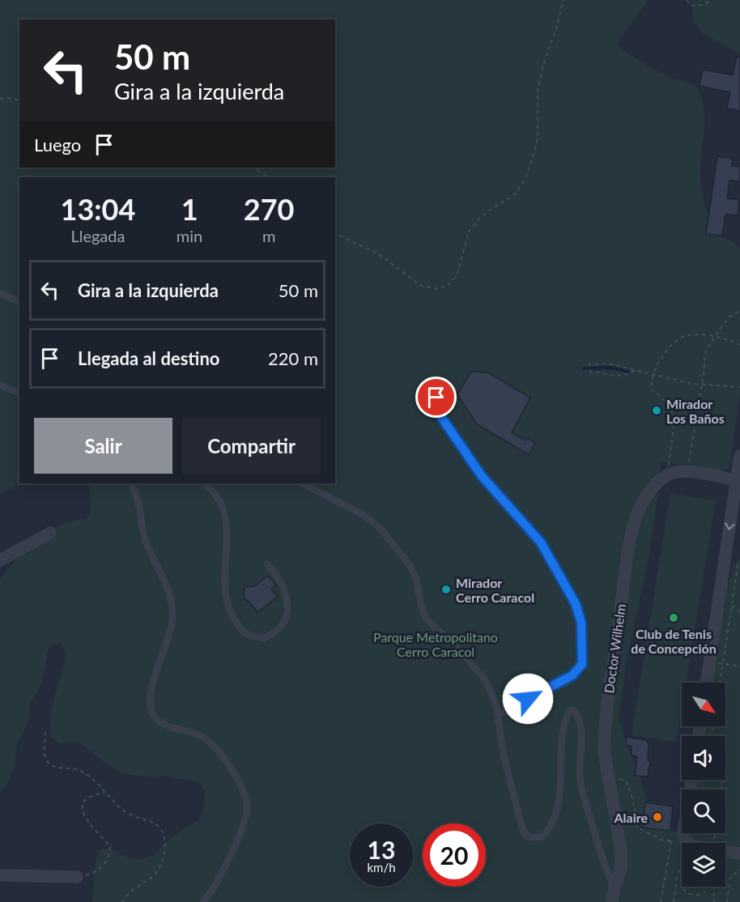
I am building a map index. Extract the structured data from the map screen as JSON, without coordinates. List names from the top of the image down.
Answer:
{
  "streets": {
    "street": ["Doctor Wilhelm"]
  },
  "parks": ["Parque Metropolitano Cerro Caracol"],
  "places": [
    "Mirador Los Baños",
    "Mirador Cerro Caracol",
    "Club de Tenis de Concepción",
    "Alaire"
  ],
  "north": "bottom right",
  "page": {
    "turn": ["50 m", "Gira a la izquierda"],
    "then": "Luego",
    "eta": [
      "13:04",
      "Llegada",
      "1",
      "min",
      "270",
      "m"
    ],
    "list": [
      {
        "name": "Gira a la izquierda",
        "value": "50 m"
      },
      {
        "name": "Llegada al destino",
        "value": "220 m"
      }
    ],
    "buttons": ["Salir", "Compartir"],
    "speed": "13 km/h",
    "limit": "20"
  }
}
